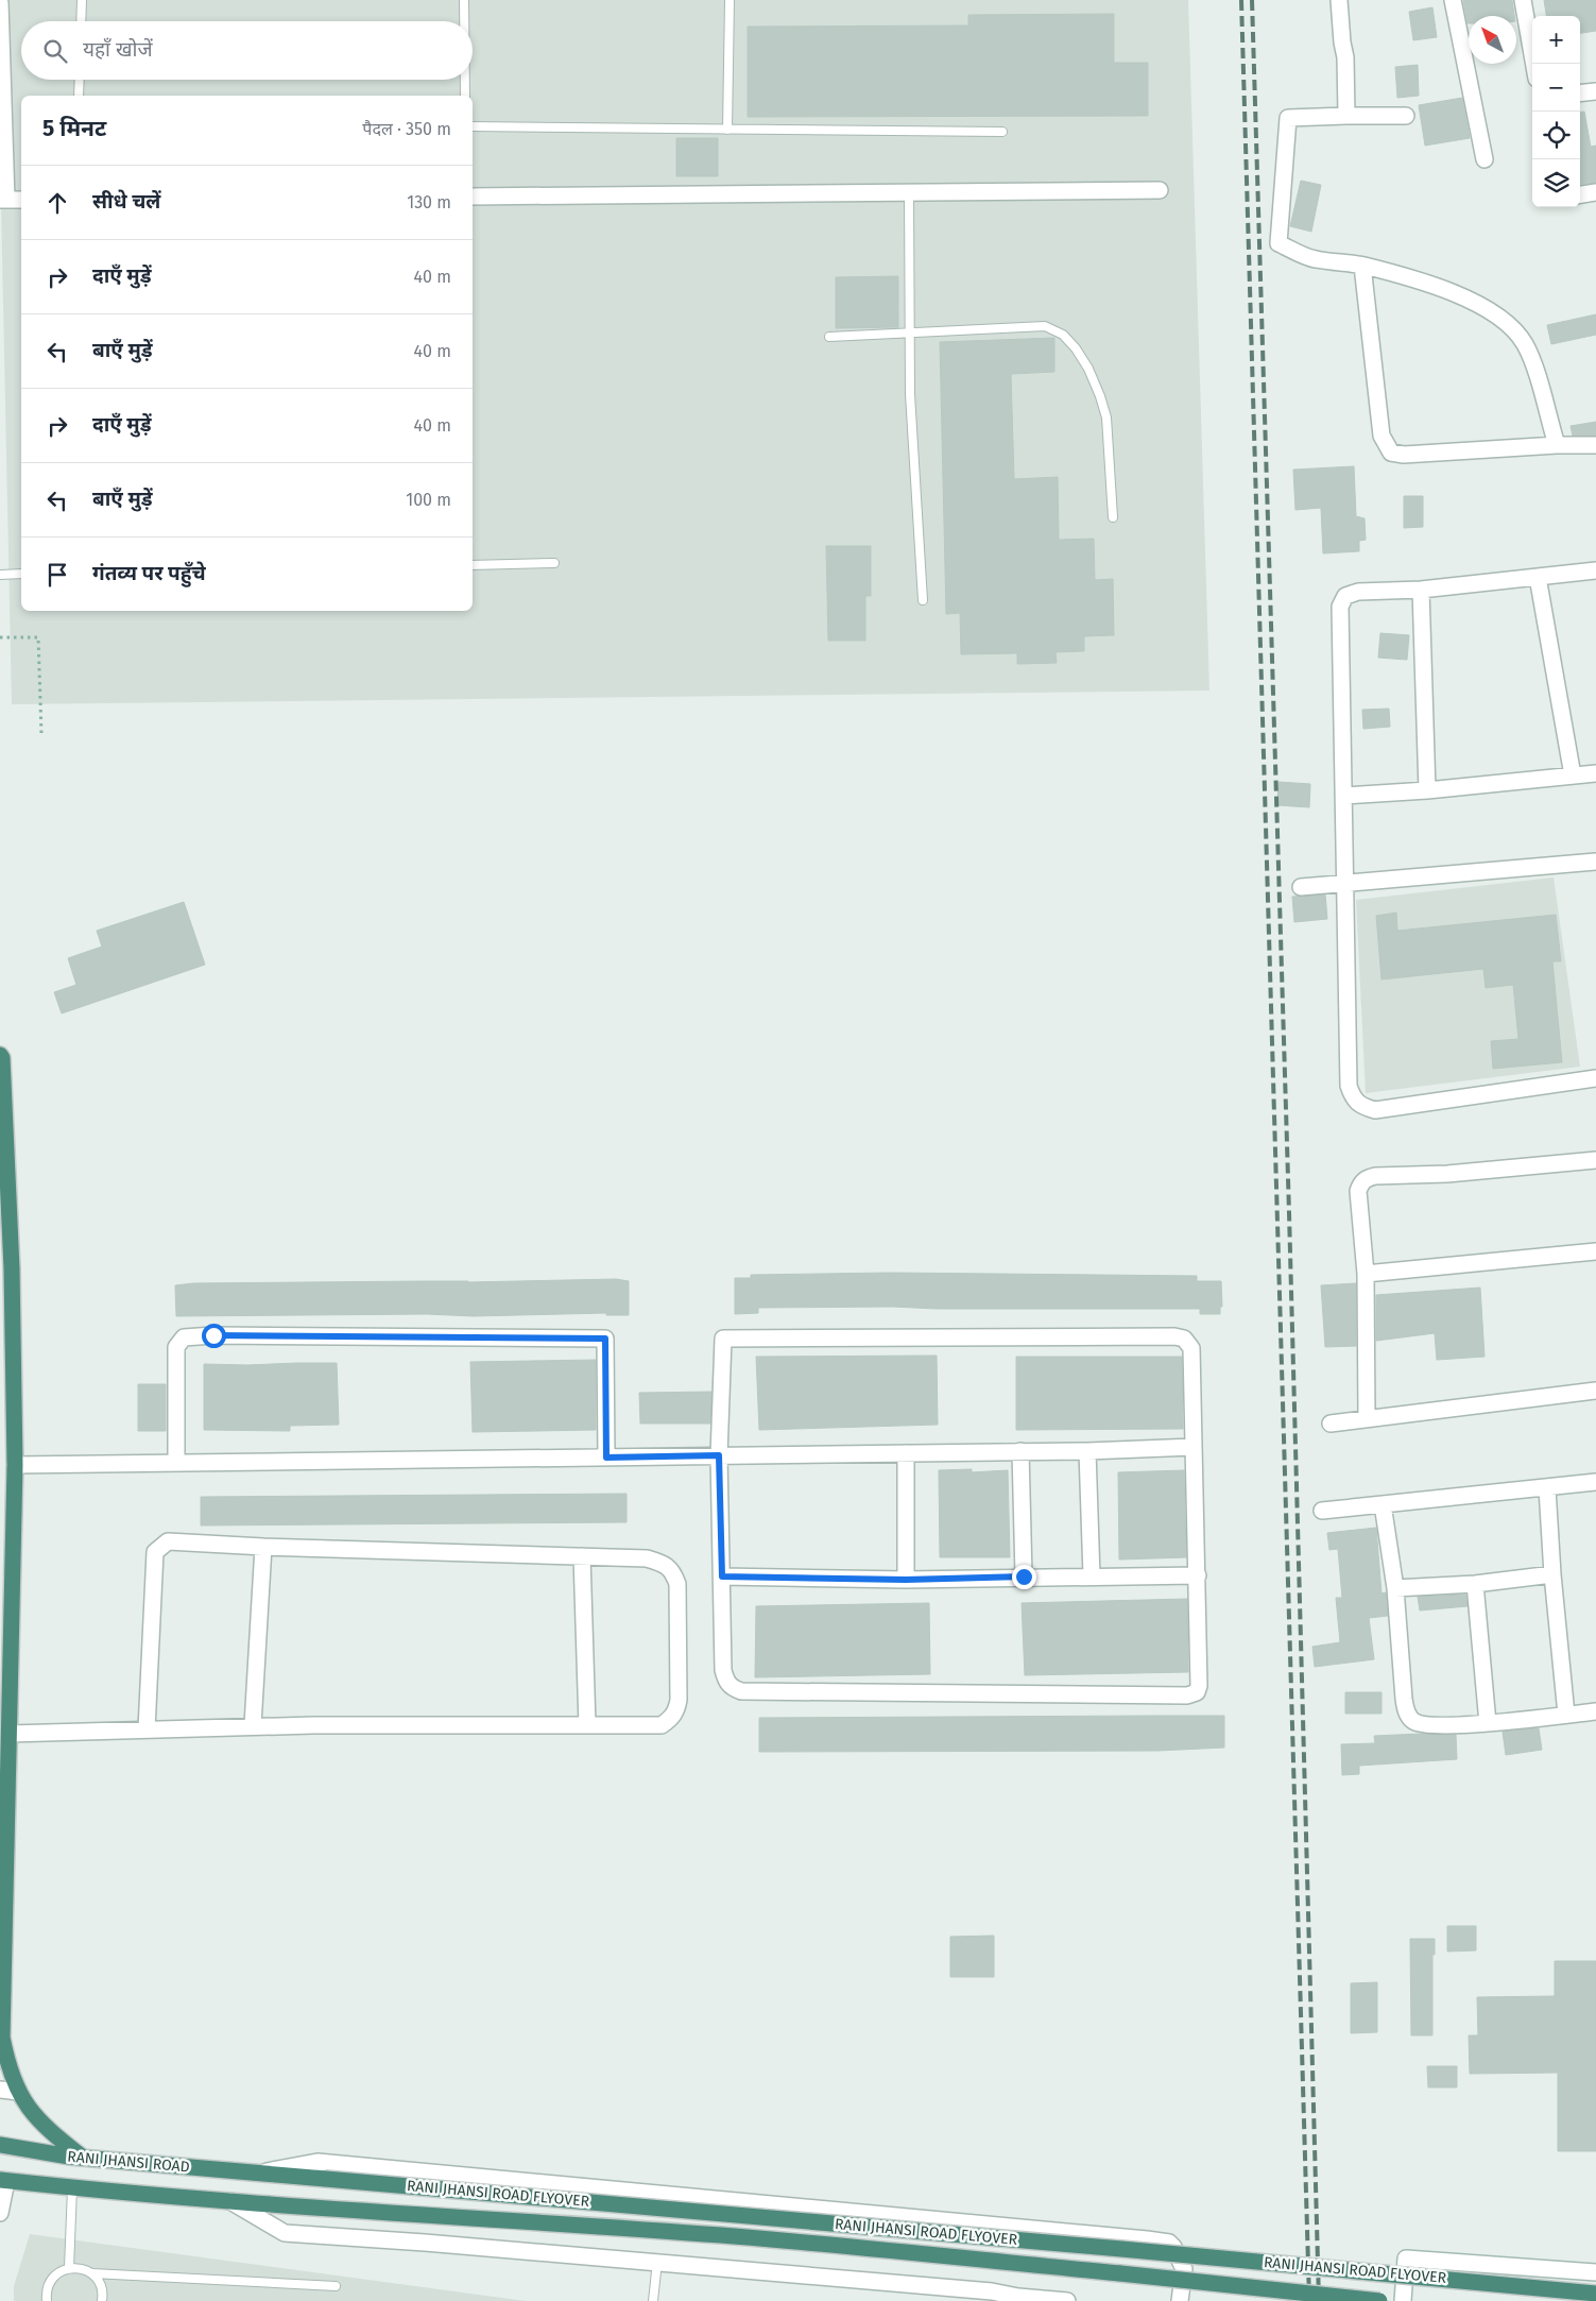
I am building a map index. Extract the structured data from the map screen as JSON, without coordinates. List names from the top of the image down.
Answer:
{
  "streets": {
    "highway": ["RANI JHANSI ROAD", "RANI JHANSI ROAD FLYOVER"]
  },
  "crossings": [
    ["RANI JHANSI ROAD", "RANI JHANSI ROAD FLYOVER"]
  ],
  "north": "top left",
  "page": {
    "map_buttons": ["+", "−"],
    "search": "यहाँ खोजें",
    "heading": ["5 मिनट", "पैदल · 350 m"],
    "list": [
      ["सीधे चलें", "130 m"],
      ["दाएँ मुड़ें", "40 m"],
      ["बाएँ मुड़ें", "40 m"],
      ["दाएँ मुड़ें", "40 m"],
      ["बाएँ मुड़ें", "100 m"],
      "गंतव्य पर पहुँचे"
    ]
  }
}
